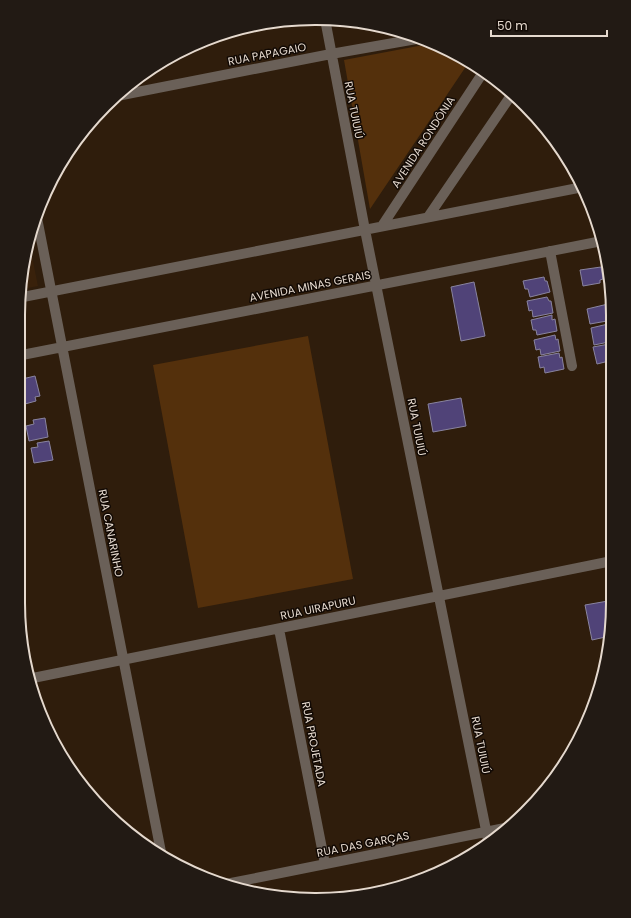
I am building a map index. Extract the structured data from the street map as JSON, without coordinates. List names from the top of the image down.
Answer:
{
  "streets": {
    "street": [
      "RUA PAPAGAIO",
      "RUA TUIUIÚ",
      "AVENIDA RONDÔNIA",
      "AVENIDA MINAS GERAIS",
      "RUA CANARINHO",
      "RUA UIRAPURU",
      "RUA PROJETADA",
      "RUA DAS GARÇAS"
    ]
  },
  "crossings": [
    ["RUA PAPAGAIO", "RUA TUIUIÚ"],
    ["RUA TUIUIÚ", "AVENIDA MINAS GERAIS"],
    ["RUA TUIUIÚ", "RUA UIRAPURU"],
    ["RUA TUIUIÚ", "RUA DAS GARÇAS"],
    ["AVENIDA MINAS GERAIS", "RUA CANARINHO"],
    ["RUA CANARINHO", "RUA UIRAPURU"],
    ["RUA UIRAPURU", "RUA PROJETADA"],
    ["RUA PROJETADA", "RUA DAS GARÇAS"]
  ],
  "scale_bar": "50 m"
}
